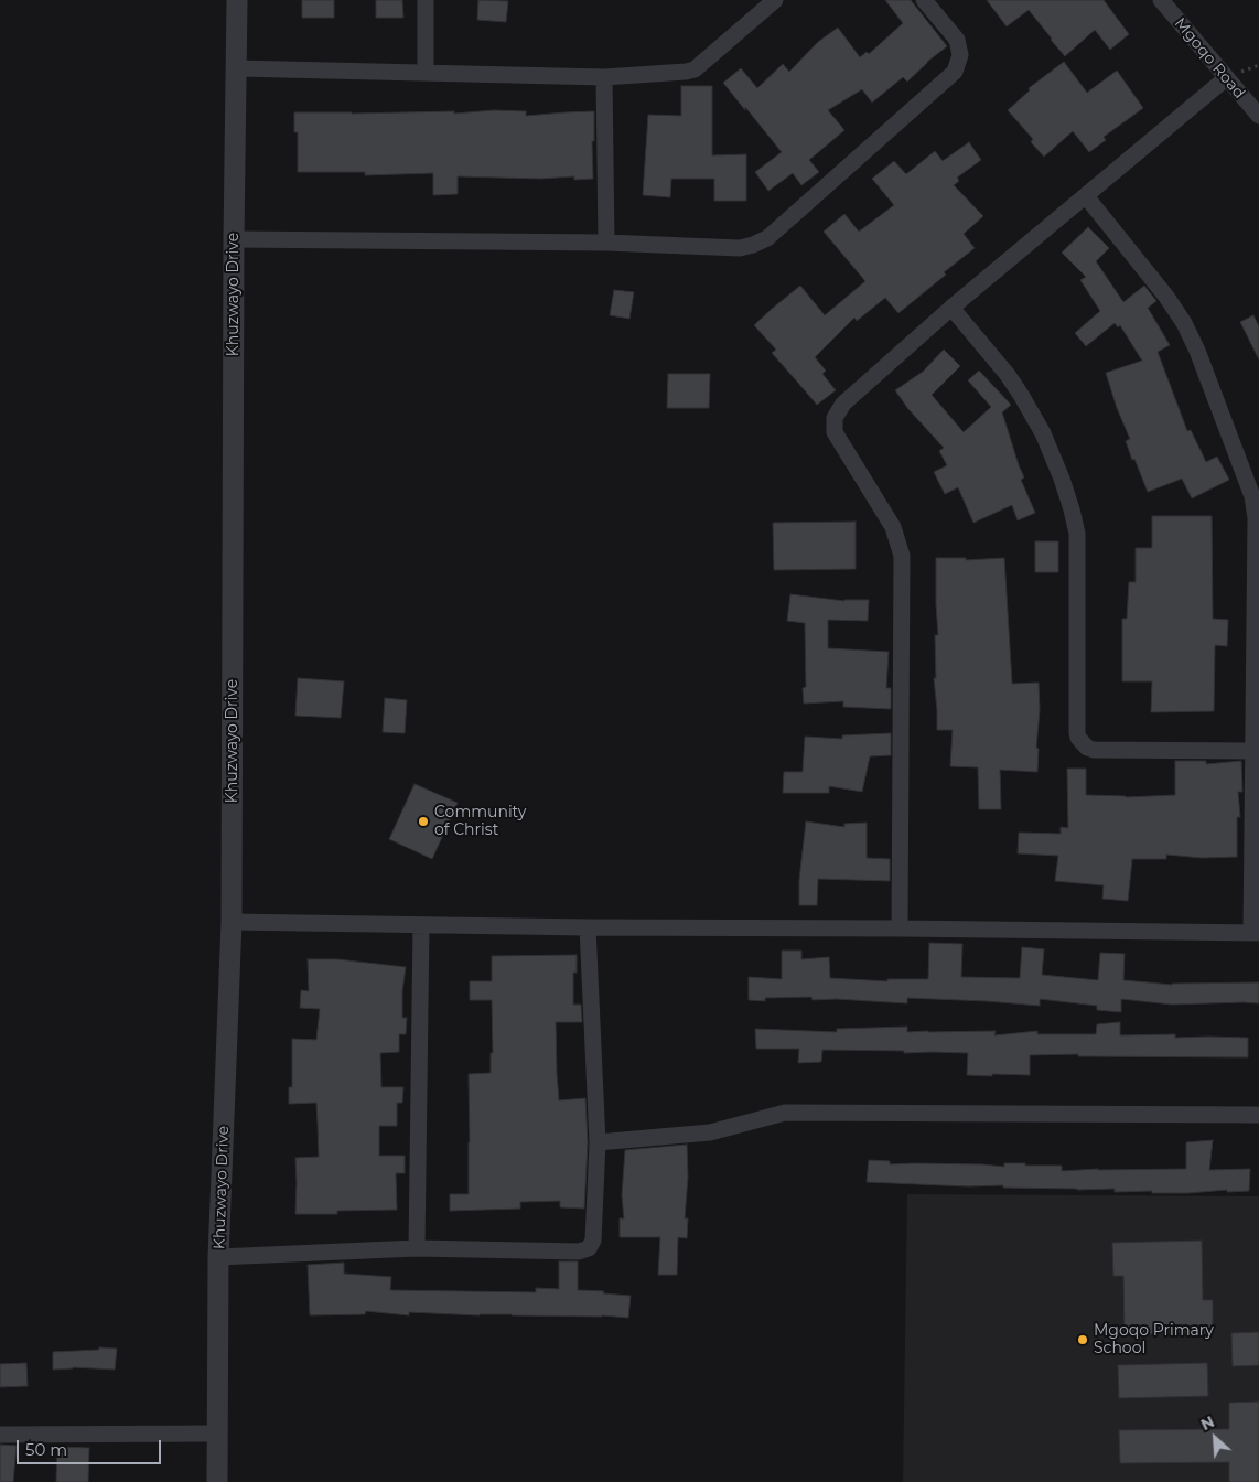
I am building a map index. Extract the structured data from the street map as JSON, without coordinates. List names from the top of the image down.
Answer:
{
  "streets": {
    "street": ["Mgoqo Road", "Khuzwayo Drive"]
  },
  "places": ["Community of Christ", "Mgoqo Primary School"],
  "scale_bar": "50 m",
  "north": "top left"
}
